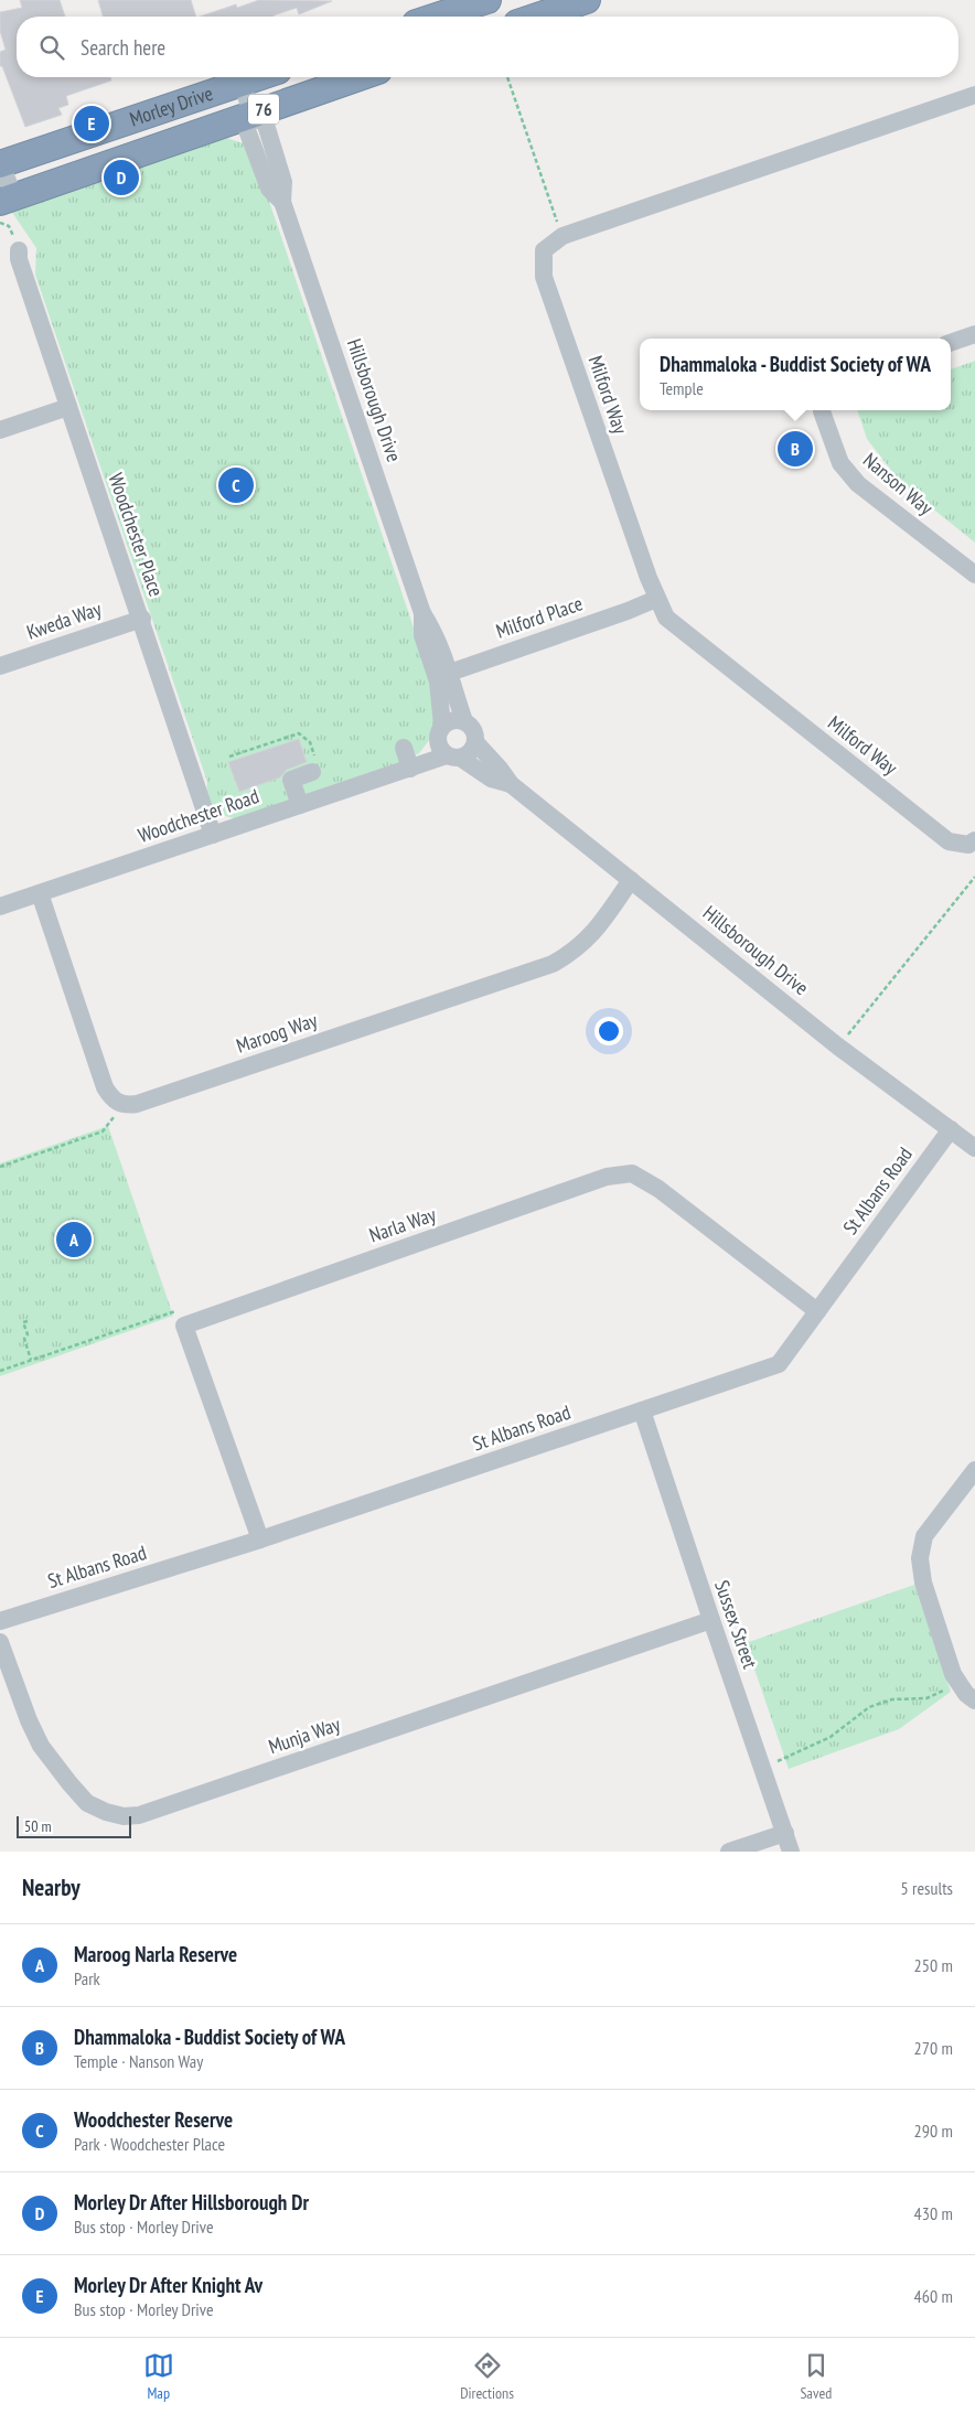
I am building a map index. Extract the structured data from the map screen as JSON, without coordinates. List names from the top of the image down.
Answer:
{
  "streets": {
    "highway": ["Morley Drive", "76"],
    "street": [
      "Milford Way",
      "Hillsborough Drive",
      "Nanson Way",
      "Woodchester Place",
      "Milford Place",
      "Kweda Way",
      "Woodchester Road",
      "Maroog Way",
      "St Albans Road",
      "Narla Way",
      "Sussex Street",
      "Munja Way"
    ]
  },
  "crossings": [
    ["Morley Drive", "Hillsborough Drive"],
    ["Milford Way", "Milford Place"],
    ["Hillsborough Drive", "Milford Place"],
    ["Hillsborough Drive", "Woodchester Road"],
    ["Hillsborough Drive", "Maroog Way"],
    ["Hillsborough Drive", "St Albans Road"],
    ["Woodchester Place", "Kweda Way"],
    ["Woodchester Place", "Woodchester Road"],
    ["St Albans Road", "Narla Way"],
    ["St Albans Road", "Sussex Street"],
    ["Sussex Street", "Munja Way"]
  ],
  "scale_bar": "50 m",
  "page": {
    "search": "Search here",
    "pins": [
      "E",
      "D",
      "B",
      "C",
      "A"
    ],
    "popup": ["Dhammaloka - Buddist Society of WA", "Temple"],
    "scale": "50 m",
    "heading": ["Nearby", "5 results"],
    "list": [
      {
        "mark": "A",
        "name": "Maroog Narla Reserve",
        "note": "Park",
        "value": "250 m"
      },
      {
        "mark": "B",
        "name": "Dhammaloka - Buddist Society of WA",
        "note": "Temple · Nanson Way",
        "value": "270 m"
      },
      {
        "mark": "C",
        "name": "Woodchester Reserve",
        "note": "Park · Woodchester Place",
        "value": "290 m"
      },
      {
        "mark": "D",
        "name": "Morley Dr After Hillsborough Dr",
        "note": "Bus stop · Morley Drive",
        "value": "430 m"
      },
      {
        "mark": "E",
        "name": "Morley Dr After Knight Av",
        "note": "Bus stop · Morley Drive",
        "value": "460 m"
      }
    ],
    "nav": ["Map", "Directions", "Saved"]
  }
}
